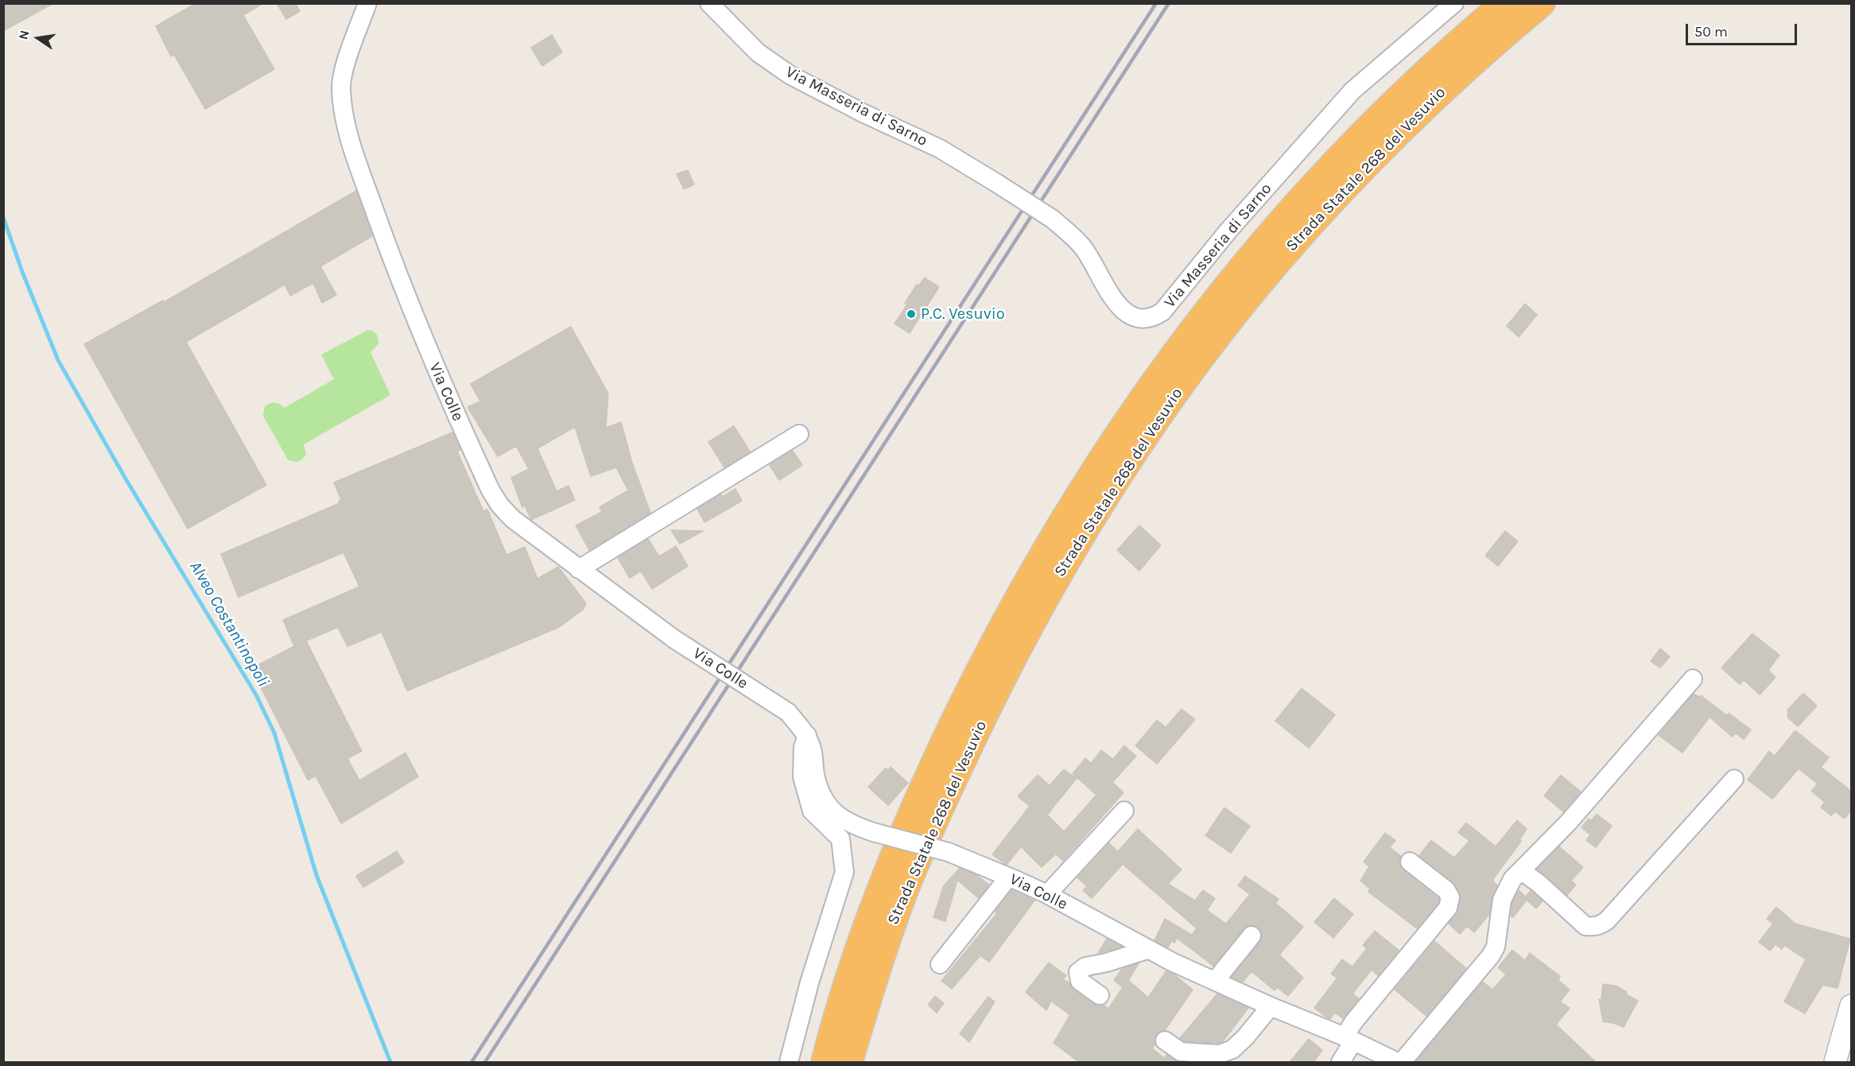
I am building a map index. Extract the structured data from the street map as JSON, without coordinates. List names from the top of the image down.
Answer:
{
  "streets": {
    "highway": ["Strada Statale 268 del Vesuvio"],
    "street": ["Via Masseria di Sarno", "Via Colle"]
  },
  "water": ["Alveo Costantinopoli"],
  "places": ["P.C. Vesuvio"],
  "scale_bar": "50 m",
  "north": "left"
}
